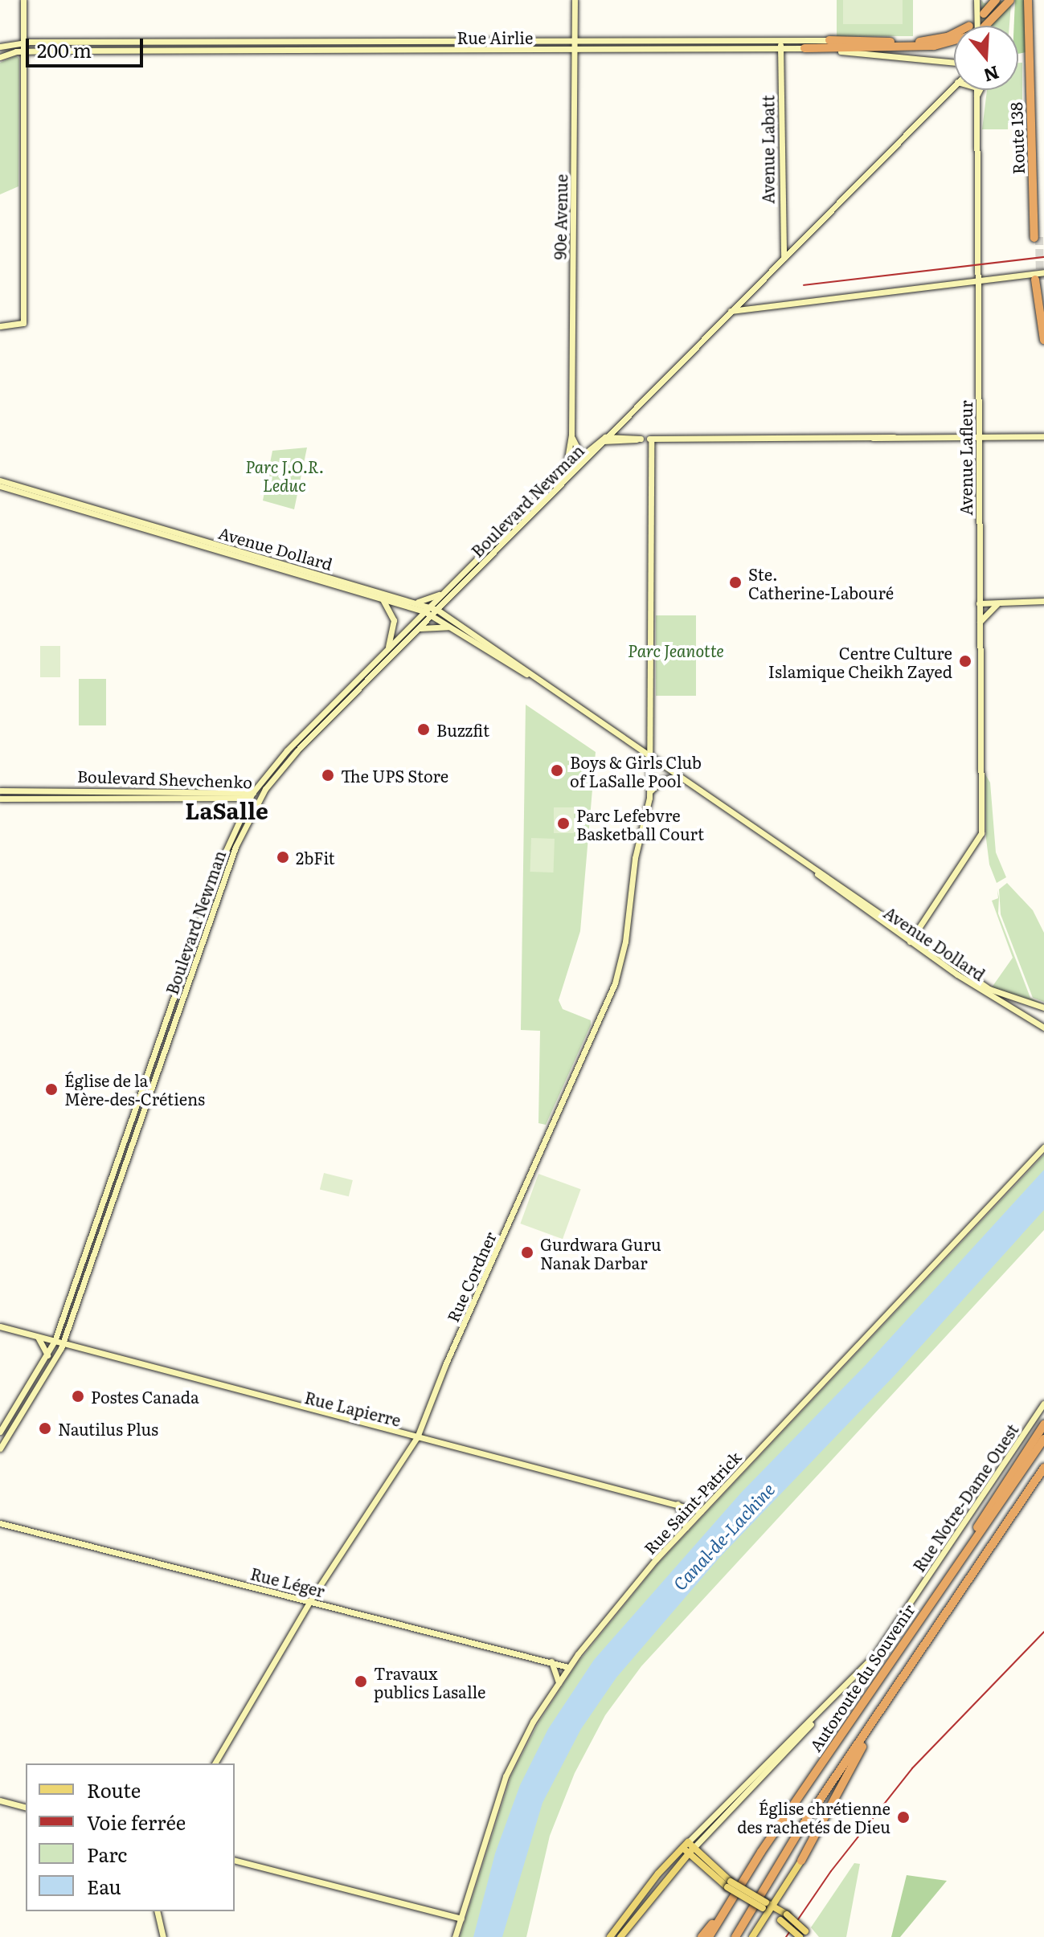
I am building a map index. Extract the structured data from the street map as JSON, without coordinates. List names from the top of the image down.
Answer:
{
  "streets": {
    "highway": ["Route 138", "Autoroute du Souvenir"],
    "main road": [
      "Rue Airlie",
      "Avenue Labatt",
      "90e Avenue",
      "Avenue Lafleur",
      "Boulevard Newman",
      "Avenue Dollard",
      "Boulevard Shevchenko",
      "Rue Cordner",
      "Rue Lapierre",
      "Rue Notre-Dame Ouest",
      "Rue Saint-Patrick",
      "Rue Léger"
    ]
  },
  "crossings": [
    ["Rue Airlie", "Avenue Labatt"],
    ["Rue Airlie", "90e Avenue"],
    ["Avenue Labatt", "Boulevard Newman"],
    ["90e Avenue", "Boulevard Newman"],
    ["Avenue Lafleur", "Avenue Dollard"],
    ["Boulevard Newman", "Avenue Dollard"],
    ["Boulevard Newman", "Boulevard Shevchenko"],
    ["Boulevard Newman", "Rue Lapierre"],
    ["Avenue Dollard", "Rue Cordner"],
    ["Rue Cordner", "Rue Lapierre"],
    ["Rue Cordner", "Rue Léger"],
    ["Rue Lapierre", "Rue Saint-Patrick"],
    ["Rue Saint-Patrick", "Rue Léger"]
  ],
  "districts": ["LaSalle"],
  "water": ["Canal-de-Lachine"],
  "parks": ["Parc J.O.R. Leduc", "Parc Jeanotte"],
  "places": [
    "Ste. Catherine-Labouré",
    "Centre Culture Islamique Cheikh Zayed",
    "Buzzfit",
    "Boys & Girls Club of LaSalle Pool",
    "The UPS Store",
    "Parc Lefebvre Basketball Court",
    "2bFit",
    "Église de la Mère-des-Crétiens",
    "Gurdwara Guru Nanak Darbar",
    "Postes Canada",
    "Nautilus Plus",
    "Travaux publics Lasalle",
    "Église chrétienne des rachetés de Dieu"
  ],
  "legend": [
    "Route",
    "Voie ferrée",
    "Parc",
    "Eau"
  ],
  "scale_bar": "200 m",
  "north": "bottom"
}
